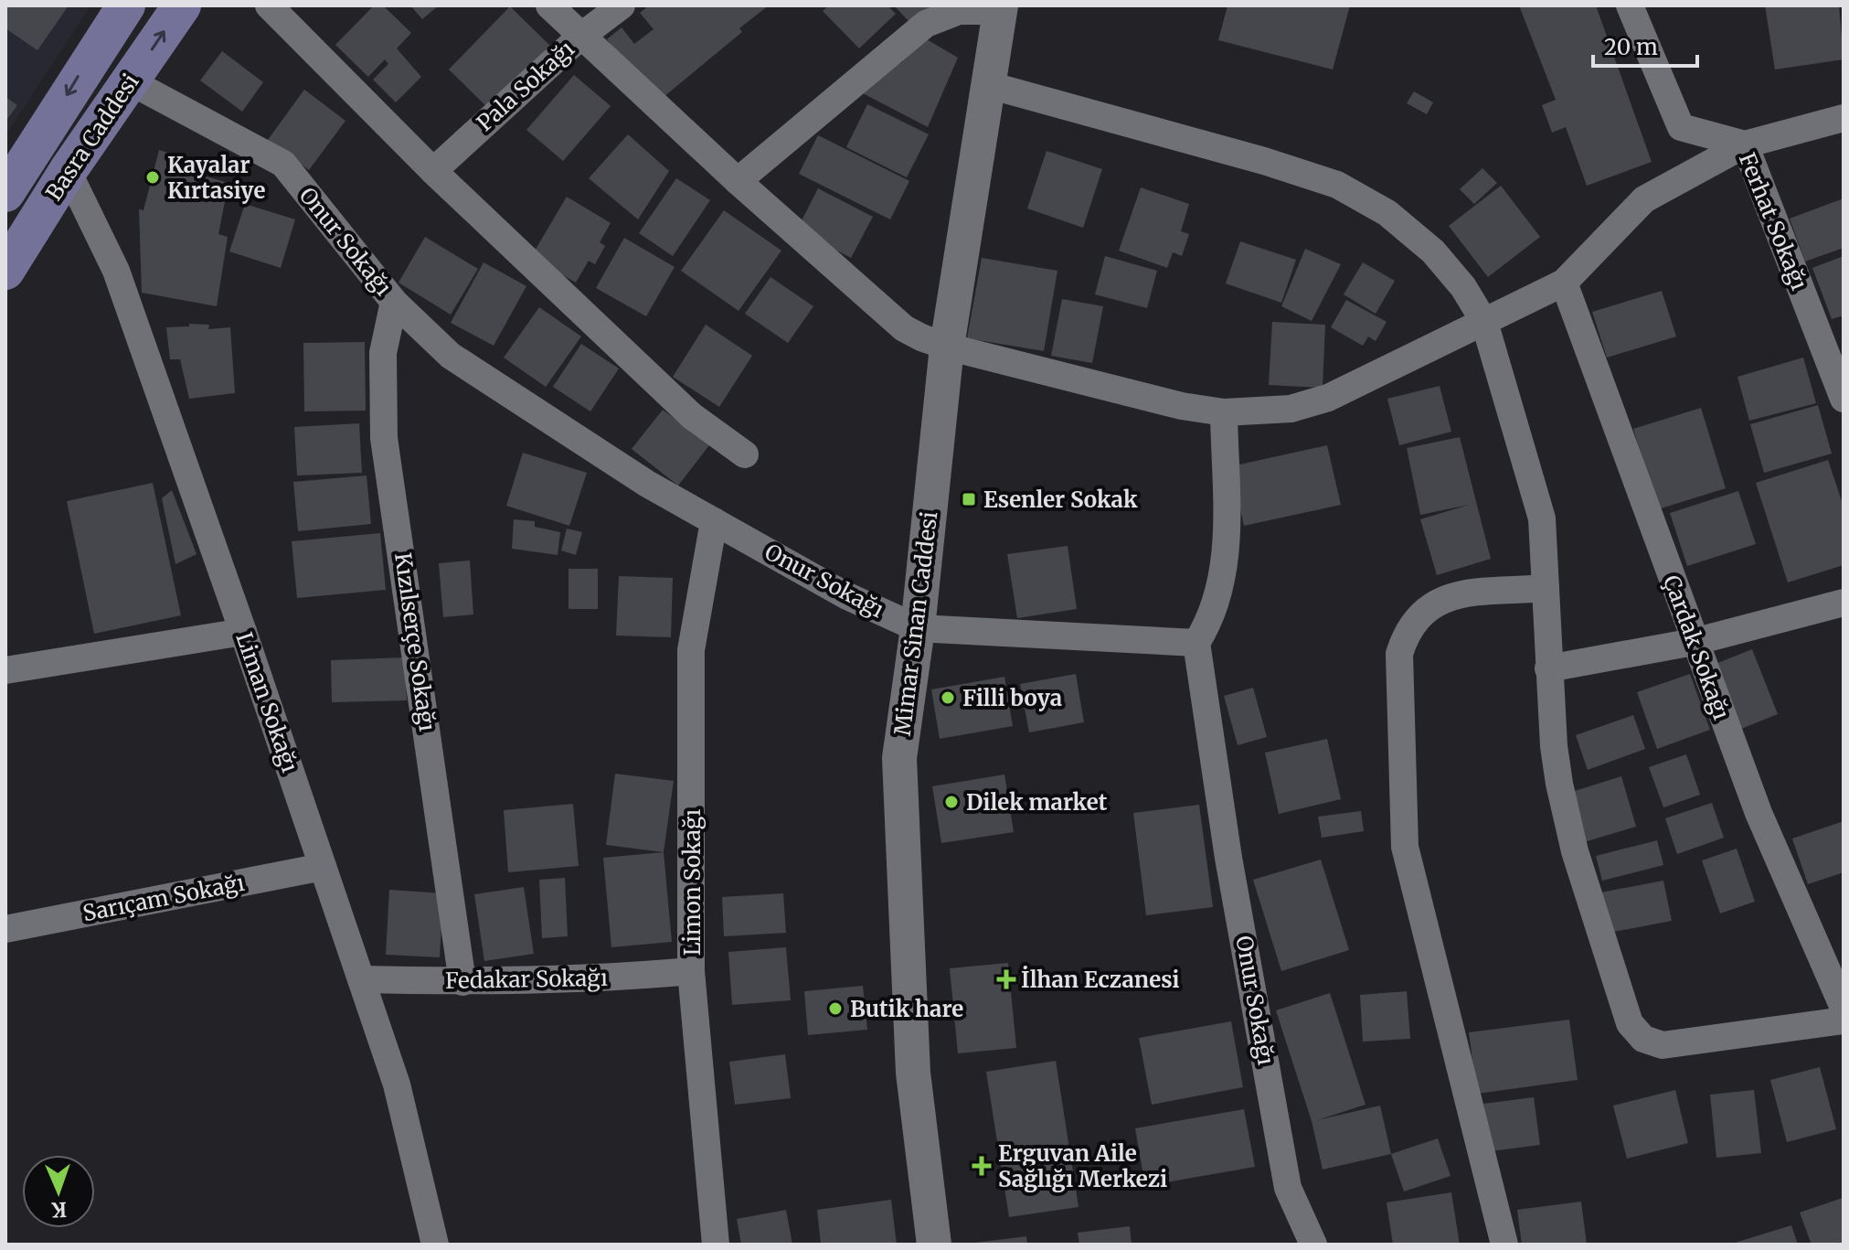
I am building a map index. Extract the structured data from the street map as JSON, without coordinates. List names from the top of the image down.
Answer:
{
  "streets": {
    "main road": ["Basra Caddesi"],
    "street": [
      "Pala Sokağı",
      "Ferhat Sokağı",
      "Onur Sokağı",
      "Mimar Sinan Caddesi",
      "Kızılserçe Sokağı",
      "Çardak Sokağı",
      "Liman Sokağı",
      "Limon Sokağı",
      "Sarıçam Sokağı",
      "Fedakar Sokağı"
    ]
  },
  "crossings": [
    ["Basra Caddesi", "Onur Sokağı"],
    ["Basra Caddesi", "Liman Sokağı"],
    ["Onur Sokağı", "Mimar Sinan Caddesi"],
    ["Onur Sokağı", "Kızılserçe Sokağı"],
    ["Onur Sokağı", "Limon Sokağı"],
    ["Kızılserçe Sokağı", "Fedakar Sokağı"],
    ["Liman Sokağı", "Sarıçam Sokağı"],
    ["Liman Sokağı", "Fedakar Sokağı"],
    ["Limon Sokağı", "Fedakar Sokağı"]
  ],
  "places": {
    "other": [
      "Kayalar Kırtasiye",
      "Filli boya",
      "Dilek market",
      "Butik hare"
    ],
    "transit": ["Esenler Sokak"],
    "health": ["İlhan Eczanesi", "Erguvan Aile Sağlığı Merkezi"]
  },
  "scale_bar": "20 m",
  "north": "bottom"
}
